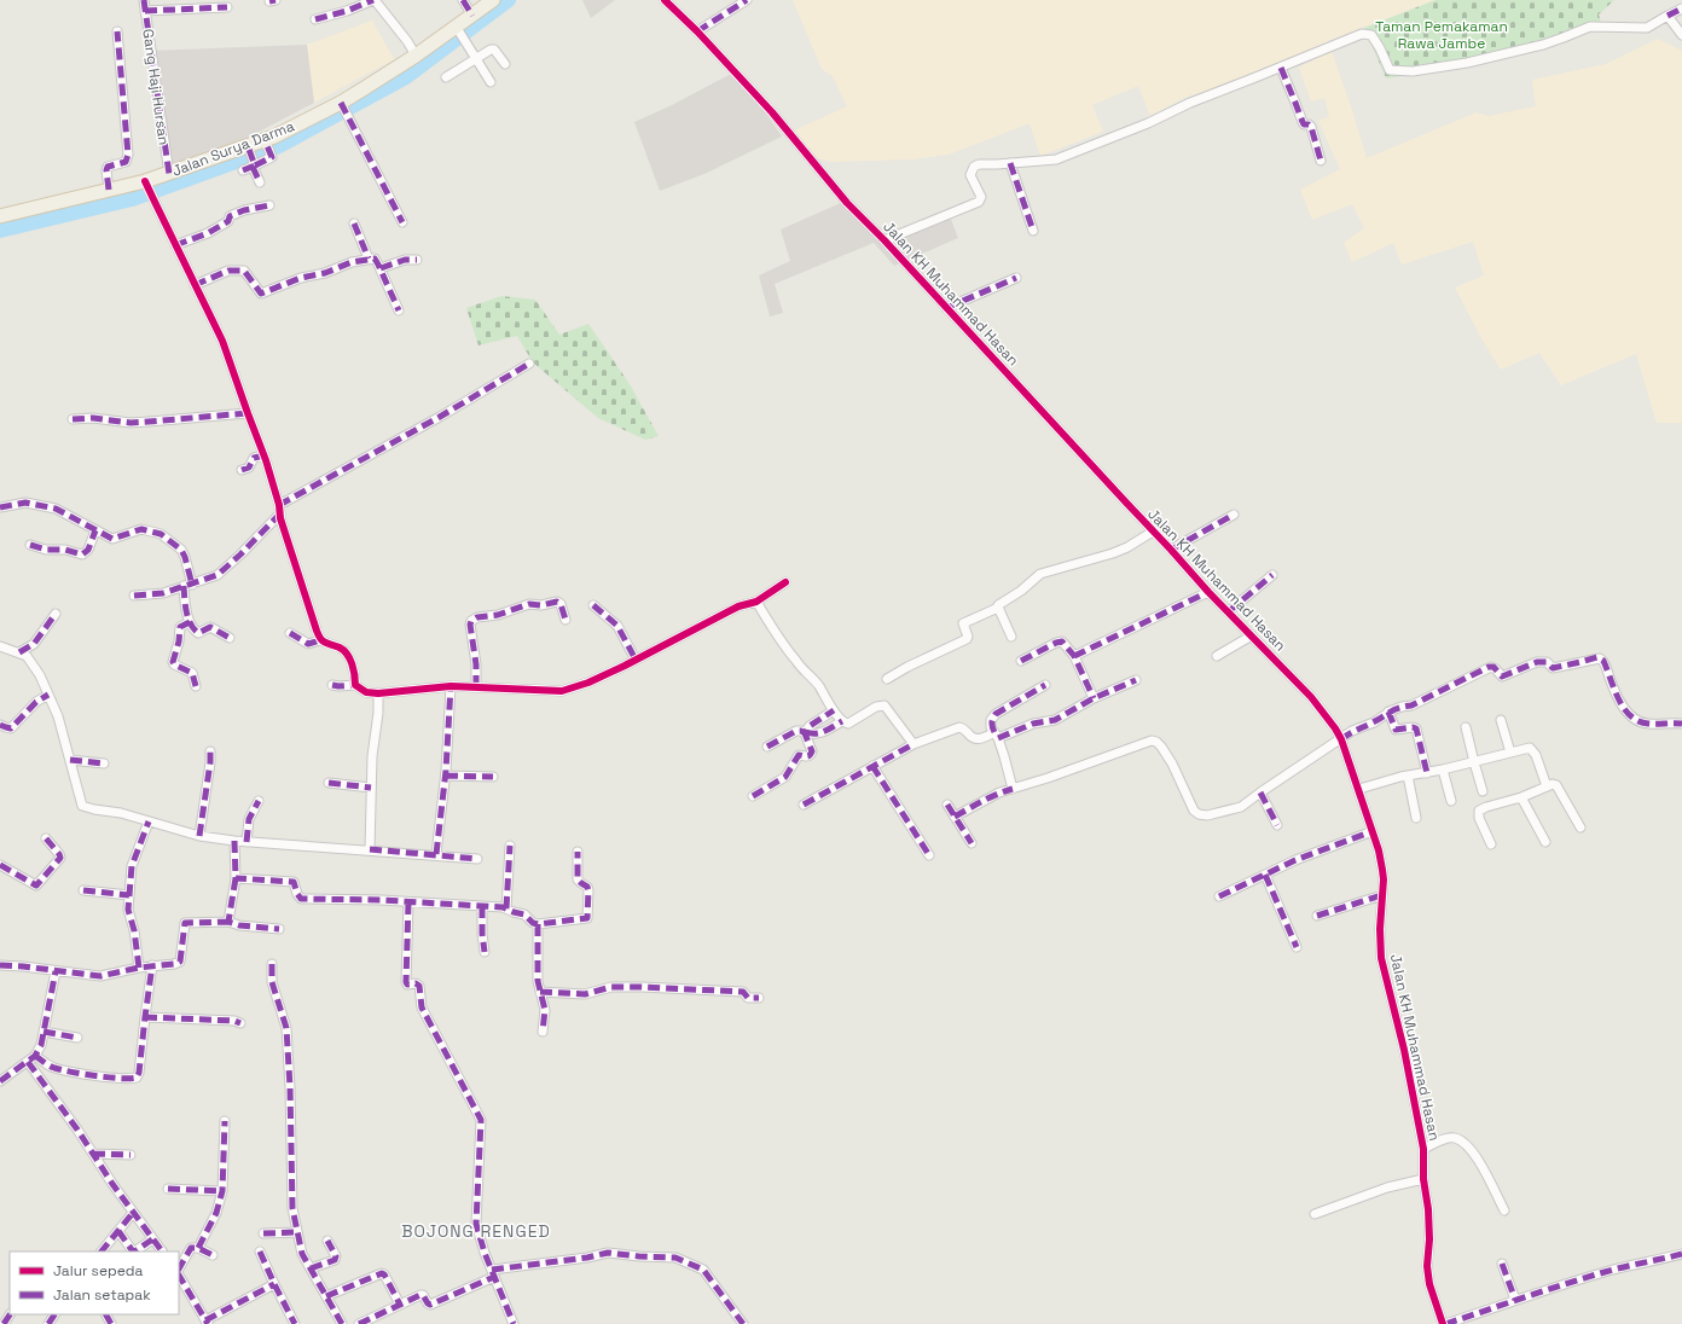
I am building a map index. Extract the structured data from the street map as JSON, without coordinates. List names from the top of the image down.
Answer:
{
  "streets": {
    "main road": ["Jalan Surya Darma"],
    "street": ["Gang Haji Hursan", "Jalan KH Muhammad Hasan"]
  },
  "crossings": [
    ["Gang Haji Hursan", "Jalan Surya Darma"]
  ],
  "districts": ["BOJONG RENGED"],
  "parks": ["Taman Pemakaman Rawa Jambe"],
  "legend": ["Jalur sepeda", "Jalan setapak"]
}
